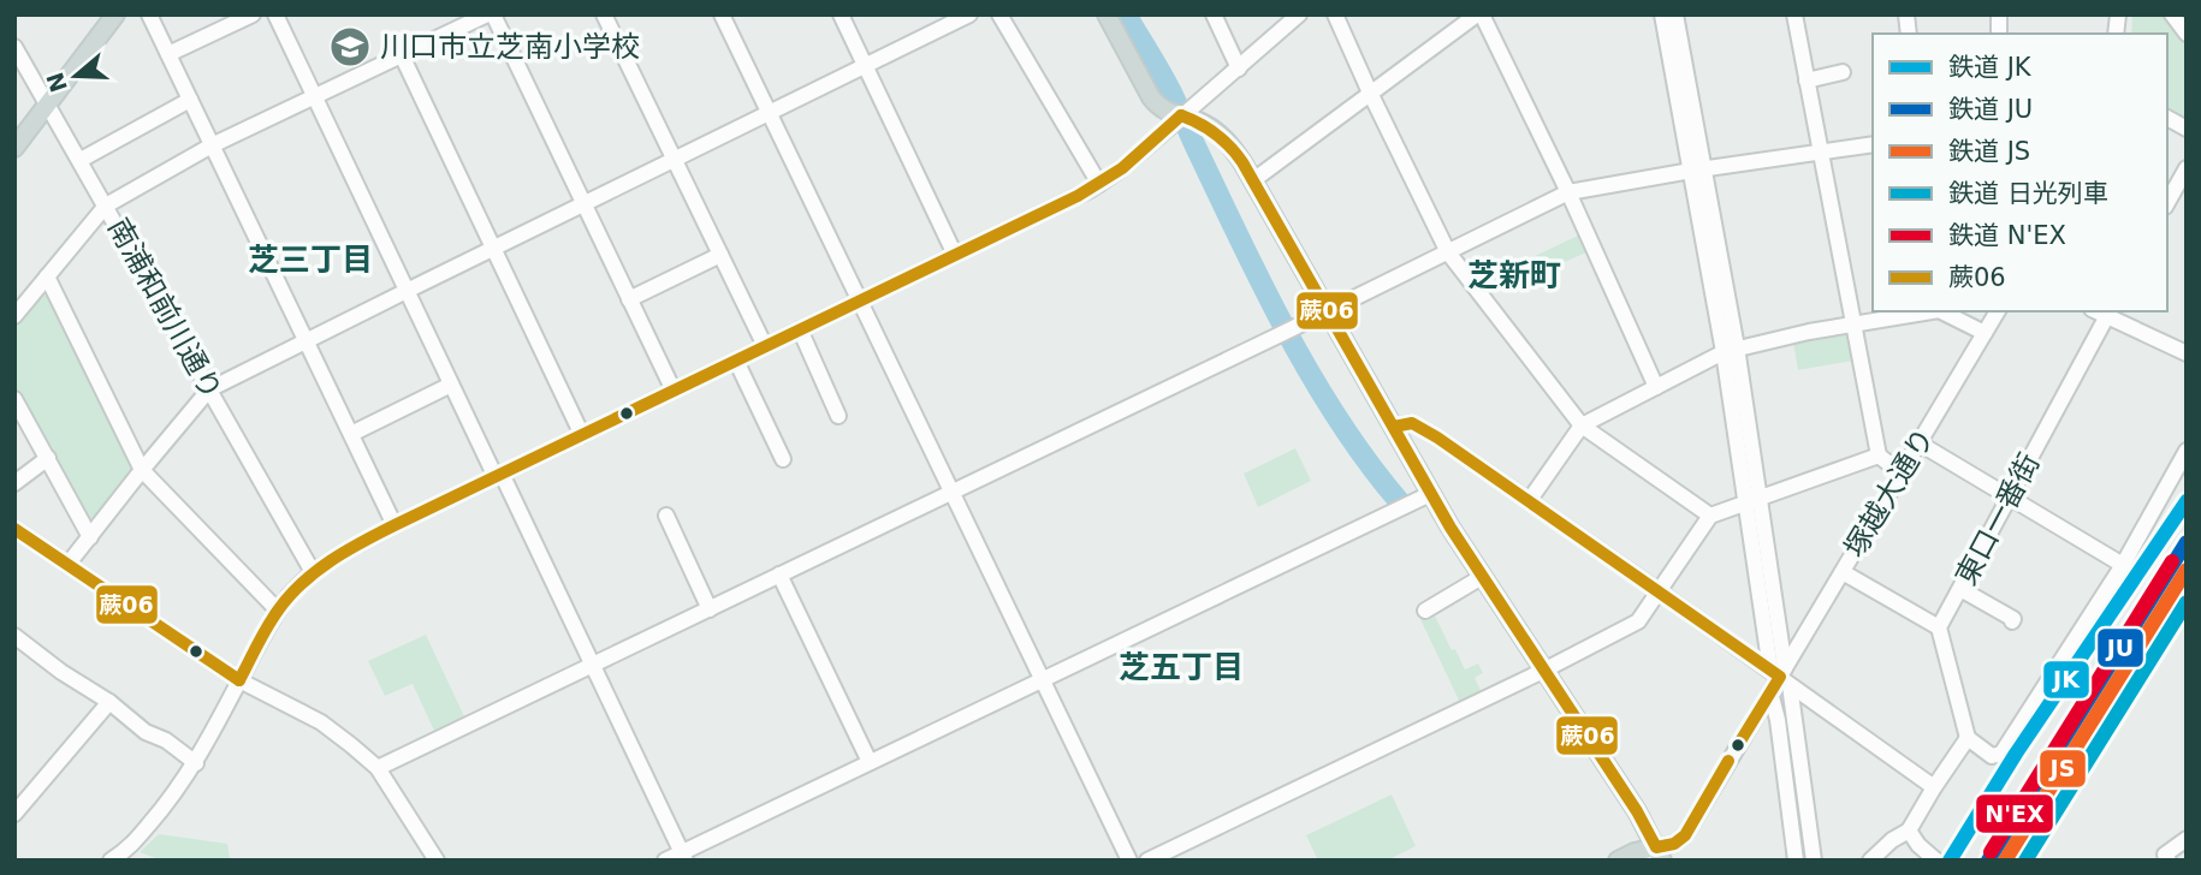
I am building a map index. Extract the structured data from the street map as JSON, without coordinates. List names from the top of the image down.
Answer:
{
  "streets": {
    "street": ["南浦和前川通り", "塚越大通り", "東口一番街"]
  },
  "districts": ["芝三丁目", "芝新町", "芝五丁目"],
  "places": {
    "school or university": ["川口市立芝南小学校"]
  },
  "lines": [
    "transit line 蕨06",
    "rail line JK",
    "rail line JU",
    "rail line N'EX",
    "rail line JS",
    "rail line 日光列車"
  ],
  "legend": [
    "鉄道 JK",
    "鉄道 JU",
    "鉄道 JS",
    "鉄道 日光列車",
    "鉄道 N'EX",
    "蕨06"
  ],
  "north": "left"
}
